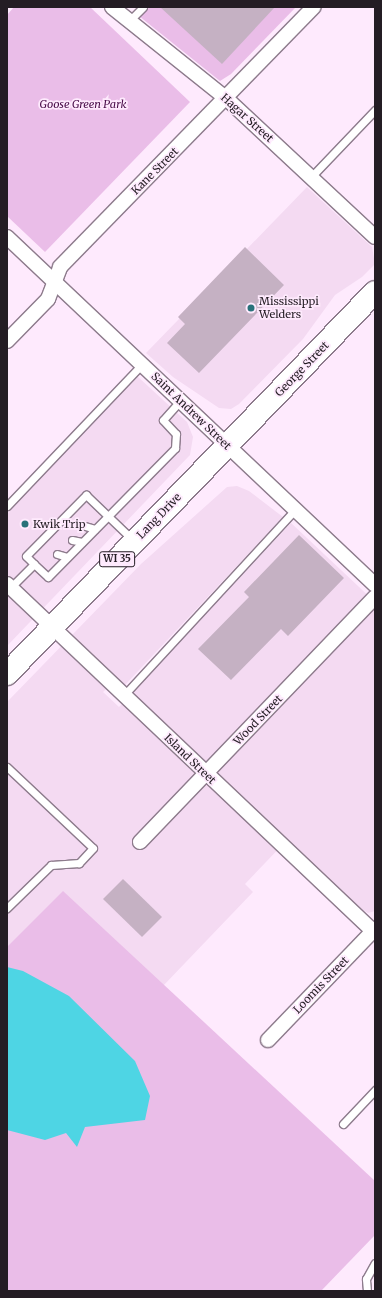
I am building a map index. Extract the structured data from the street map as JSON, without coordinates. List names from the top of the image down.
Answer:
{
  "streets": {
    "main road": ["George Street", "Lang Drive", "WI 35"],
    "street": [
      "Hagar Street",
      "Kane Street",
      "Saint Andrew Street",
      "Wood Street",
      "Island Street",
      "Loomis Street"
    ]
  },
  "crossings": [
    ["Hagar Street", "Kane Street"],
    ["Kane Street", "Saint Andrew Street"],
    ["George Street", "Saint Andrew Street"],
    ["George Street", "Lang Drive"],
    ["Saint Andrew Street", "Lang Drive"],
    ["Lang Drive", "Island Street"],
    ["Wood Street", "Island Street"],
    ["Island Street", "Loomis Street"]
  ],
  "parks": ["Goose Green Park"],
  "places": ["Mississippi Welders", "Kwik Trip"]
}
